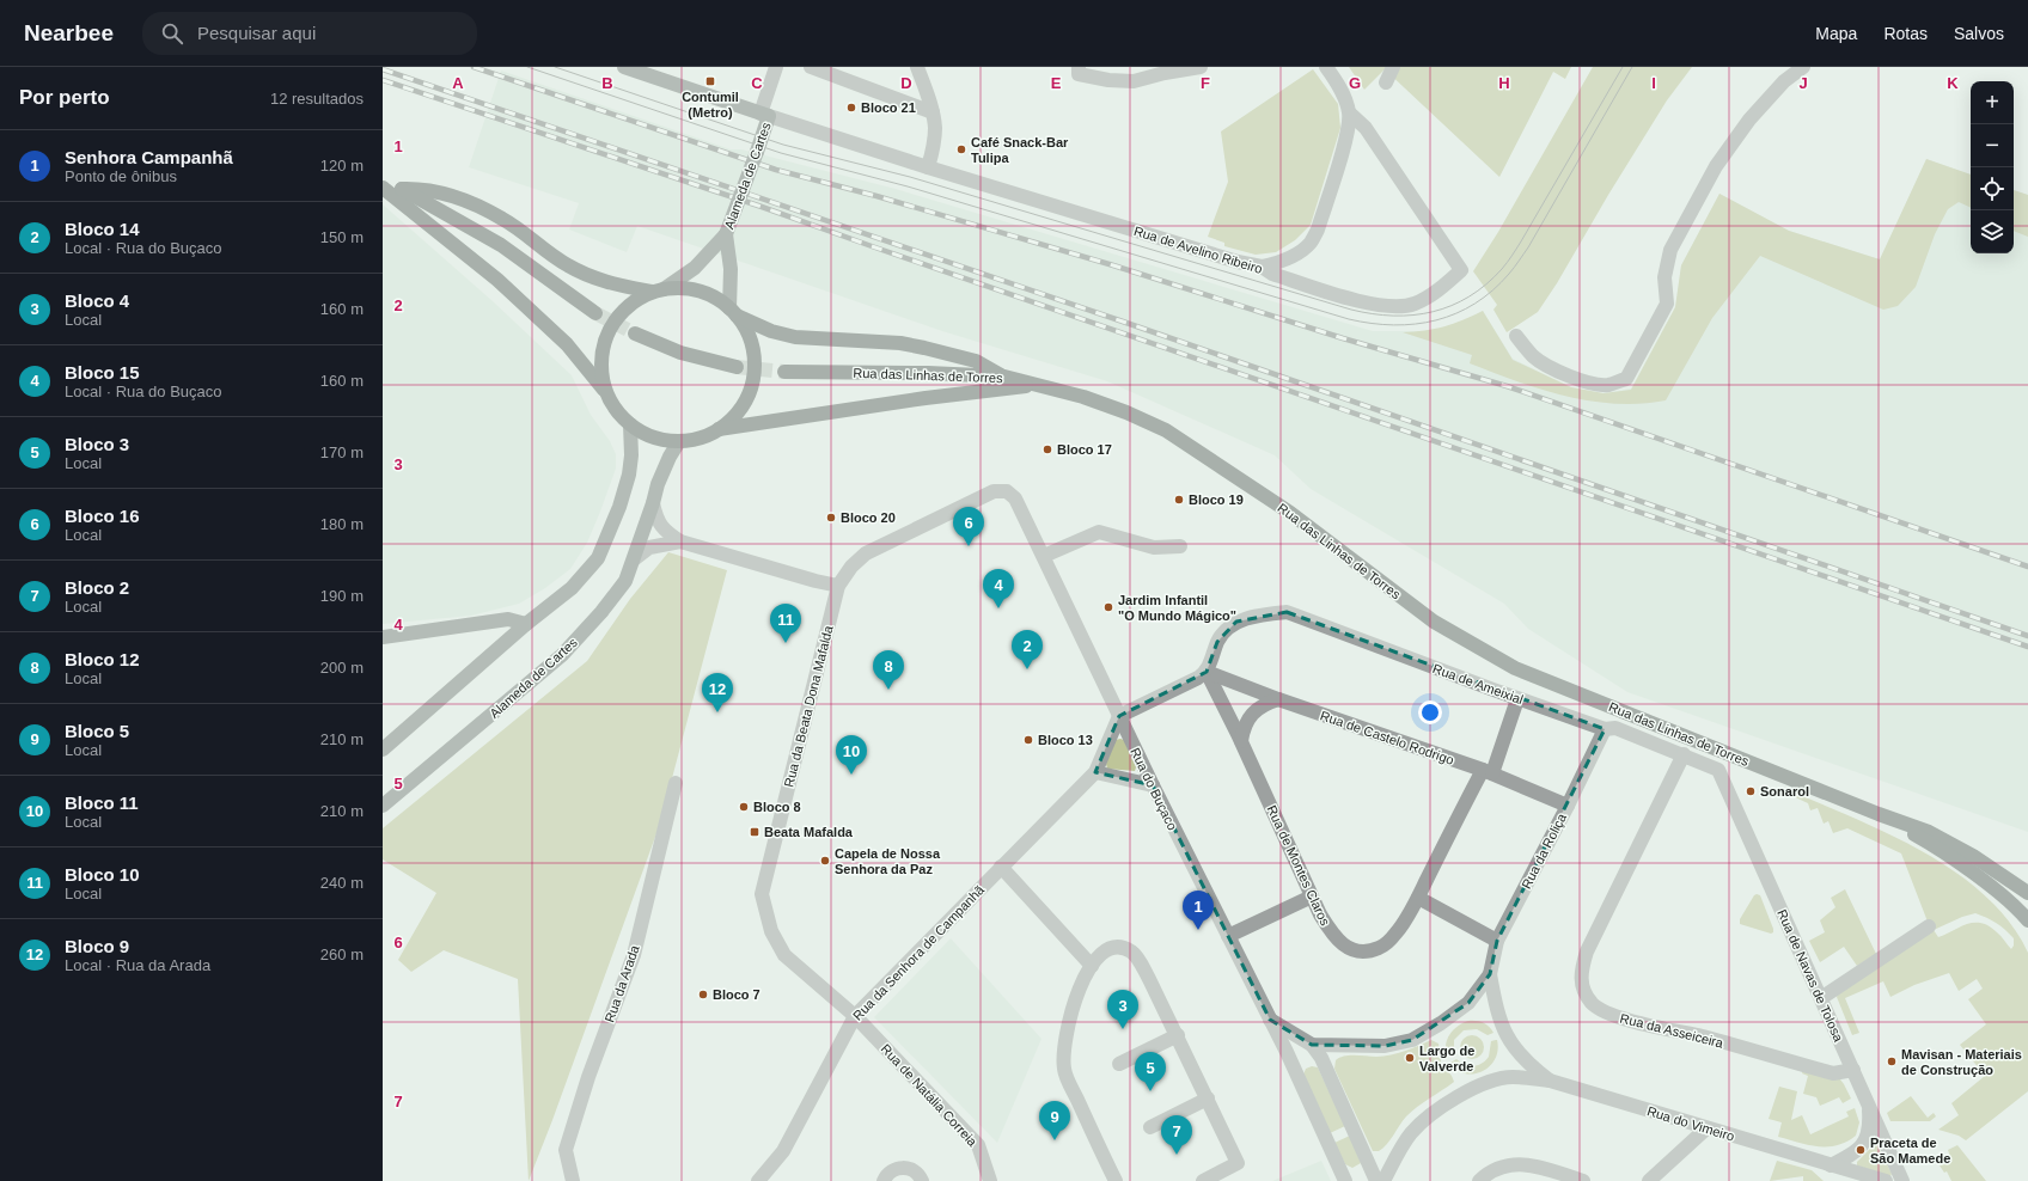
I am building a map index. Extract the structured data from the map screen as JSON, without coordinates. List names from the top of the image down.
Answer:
{
  "streets": {
    "main road": ["Alameda de Cartes", "Rua das Linhas de Torres"],
    "street": [
      "Rua de Avelino Ribeiro",
      "Rua de Ameixial",
      "Rua da Beata Dona Mafalda",
      "Rua de Castelo Rodrigo",
      "Rua do Buçaco",
      "Rua da Roliça",
      "Rua de Montes Claros",
      "Rua da Senhora de Campanhã",
      "Rua de Navas de Tolosa",
      "Rua da Arada",
      "Rua da Asseiceira",
      "Rua de Natália Correia",
      "Rua do Vimeiro"
    ]
  },
  "crossings": [
    ["Alameda de Cartes", "Rua de Avelino Ribeiro"],
    ["Rua de Ameixial", "Rua de Castelo Rodrigo"],
    ["Rua de Ameixial", "Rua da Roliça"],
    ["Rua de Ameixial", "Rua de Montes Claros"],
    ["Rua de Ameixial", "Rua de Navas de Tolosa"],
    ["Rua de Ameixial", "Rua da Asseiceira"],
    ["Rua da Beata Dona Mafalda", "Rua do Buçaco"],
    ["Rua da Beata Dona Mafalda", "Rua da Senhora de Campanhã"],
    ["Rua da Beata Dona Mafalda", "Rua de Natália Correia"],
    ["Rua de Castelo Rodrigo", "Rua da Roliça"],
    ["Rua de Castelo Rodrigo", "Rua de Montes Claros"],
    ["Rua do Buçaco", "Rua da Senhora de Campanhã"],
    ["Rua da Senhora de Campanhã", "Rua de Natália Correia"],
    ["Rua de Navas de Tolosa", "Rua da Asseiceira"]
  ],
  "places": {
    "transit": ["Contumil (Metro)", "Beata Mafalda"],
    "other": [
      "Bloco 21",
      "Café Snack-Bar Tulipa",
      "Bloco 17",
      "Bloco 19",
      "Bloco 20",
      "Jardim Infantil \"O Mundo Mágico\"",
      "Bloco 13",
      "Sonarol",
      "Bloco 8",
      "Capela de Nossa Senhora da Paz",
      "Bloco 7",
      "Largo de Valverde",
      "Mavisan - Materiais de Construção",
      "Praceta de São Mamede"
    ]
  },
  "page": {
    "header": "Nearbee",
    "search": "Pesquisar aqui",
    "nav": ["Mapa", "Rotas", "Salvos"],
    "heading": ["Por perto", "12 resultados"],
    "map_buttons": ["+", "−"],
    "list": [
      {
        "mark": "1",
        "name": "Senhora Campanhã",
        "note": "Ponto de ônibus",
        "value": "120 m"
      },
      {
        "mark": "2",
        "name": "Bloco 14",
        "note": "Local · Rua do Buçaco",
        "value": "150 m"
      },
      {
        "mark": "3",
        "name": "Bloco 4",
        "note": "Local",
        "value": "160 m"
      },
      {
        "mark": "4",
        "name": "Bloco 15",
        "note": "Local · Rua do Buçaco",
        "value": "160 m"
      },
      {
        "mark": "5",
        "name": "Bloco 3",
        "note": "Local",
        "value": "170 m"
      },
      {
        "mark": "6",
        "name": "Bloco 16",
        "note": "Local",
        "value": "180 m"
      },
      {
        "mark": "7",
        "name": "Bloco 2",
        "note": "Local",
        "value": "190 m"
      },
      {
        "mark": "8",
        "name": "Bloco 12",
        "note": "Local",
        "value": "200 m"
      },
      {
        "mark": "9",
        "name": "Bloco 5",
        "note": "Local",
        "value": "210 m"
      },
      {
        "mark": "10",
        "name": "Bloco 11",
        "note": "Local",
        "value": "210 m"
      },
      {
        "mark": "11",
        "name": "Bloco 10",
        "note": "Local",
        "value": "240 m"
      },
      {
        "mark": "12",
        "name": "Bloco 9",
        "note": "Local · Rua da Arada",
        "value": "260 m"
      }
    ],
    "pins": [
      "6",
      "4",
      "11",
      "2",
      "8",
      "12",
      "10",
      "1",
      "3",
      "5",
      "9",
      "7"
    ]
  },
  "grid": {
    "columns": [
      "A",
      "B",
      "C",
      "D",
      "E",
      "F",
      "G",
      "H",
      "I",
      "J",
      "K"
    ],
    "rows": [
      "1",
      "2",
      "3",
      "4",
      "5",
      "6",
      "7"
    ]
  }
}
